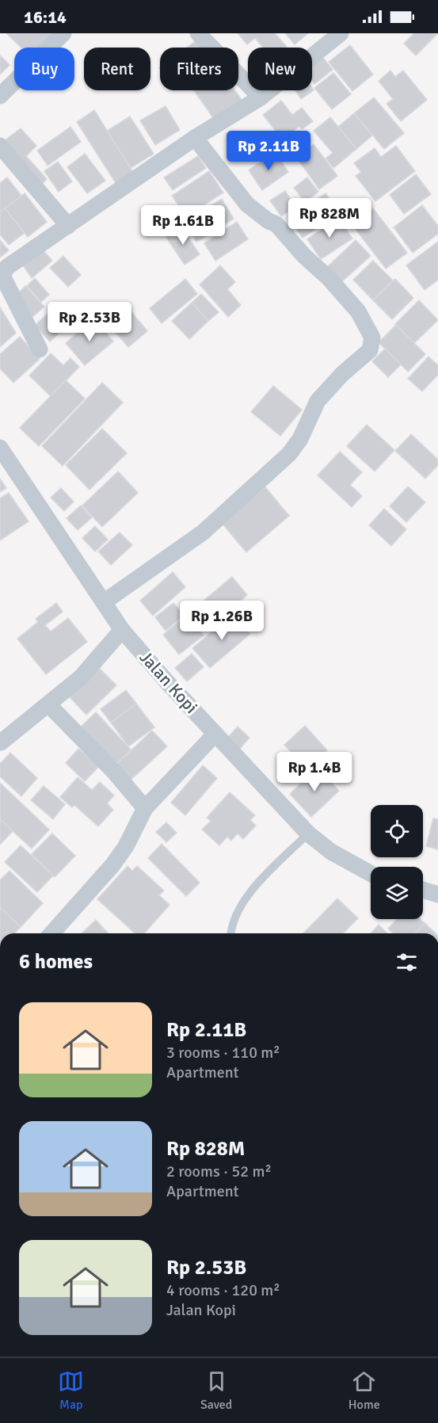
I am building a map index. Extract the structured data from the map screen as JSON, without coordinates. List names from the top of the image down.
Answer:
{
  "streets": {
    "street": ["Jalan Kopi"]
  },
  "page": {
    "status": "16:14",
    "chip": [
      "Buy",
      "Rent",
      "Filters",
      "New"
    ],
    "price": [
      "Rp 2.11B",
      "Rp 828M",
      "Rp 1.61B",
      "Rp 2.53B",
      "Rp 1.26B",
      "Rp 1.4B"
    ],
    "heading": "6 homes",
    "list": [
      {
        "name": "Rp 2.11B",
        "note": "3 rooms · 110 m² · Apartment"
      },
      {
        "name": "Rp 828M",
        "note": "2 rooms · 52 m² · Apartment"
      },
      {
        "name": "Rp 2.53B",
        "note": "4 rooms · 120 m² · Jalan Kopi"
      }
    ],
    "tabs": ["Map", "Saved", "Home"]
  }
}
